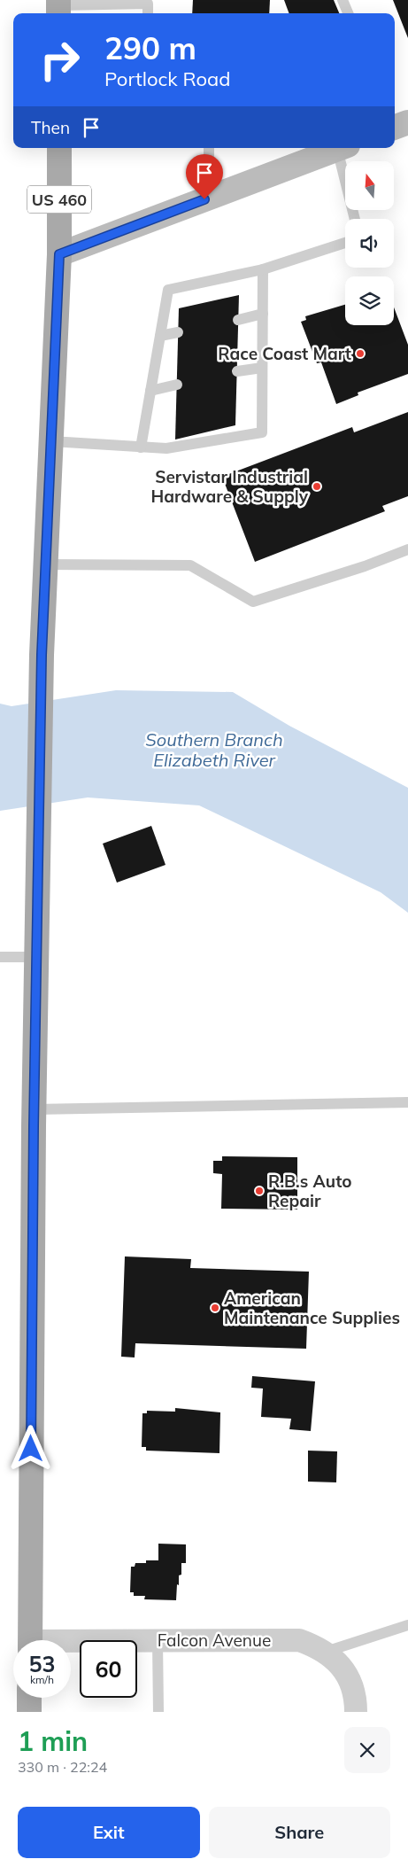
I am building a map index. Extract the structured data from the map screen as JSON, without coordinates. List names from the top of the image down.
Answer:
{
  "streets": {
    "main road": ["US 460"],
    "street": ["Falcon Avenue"]
  },
  "water": ["Southern Branch Elizabeth River"],
  "places": [
    "Race Coast Mart",
    "Servistar Industrial Hardware & Supply",
    "R.B.s Auto Repair",
    "American Maintenance Supplies"
  ],
  "north": "top",
  "page": {
    "turn": ["290 m", "Portlock Road"],
    "then": "Then",
    "speed": "53 km/h",
    "limit": "60",
    "heading": ["1 min", "330 m · 22:24"],
    "buttons": ["Exit", "Share"]
  }
}
